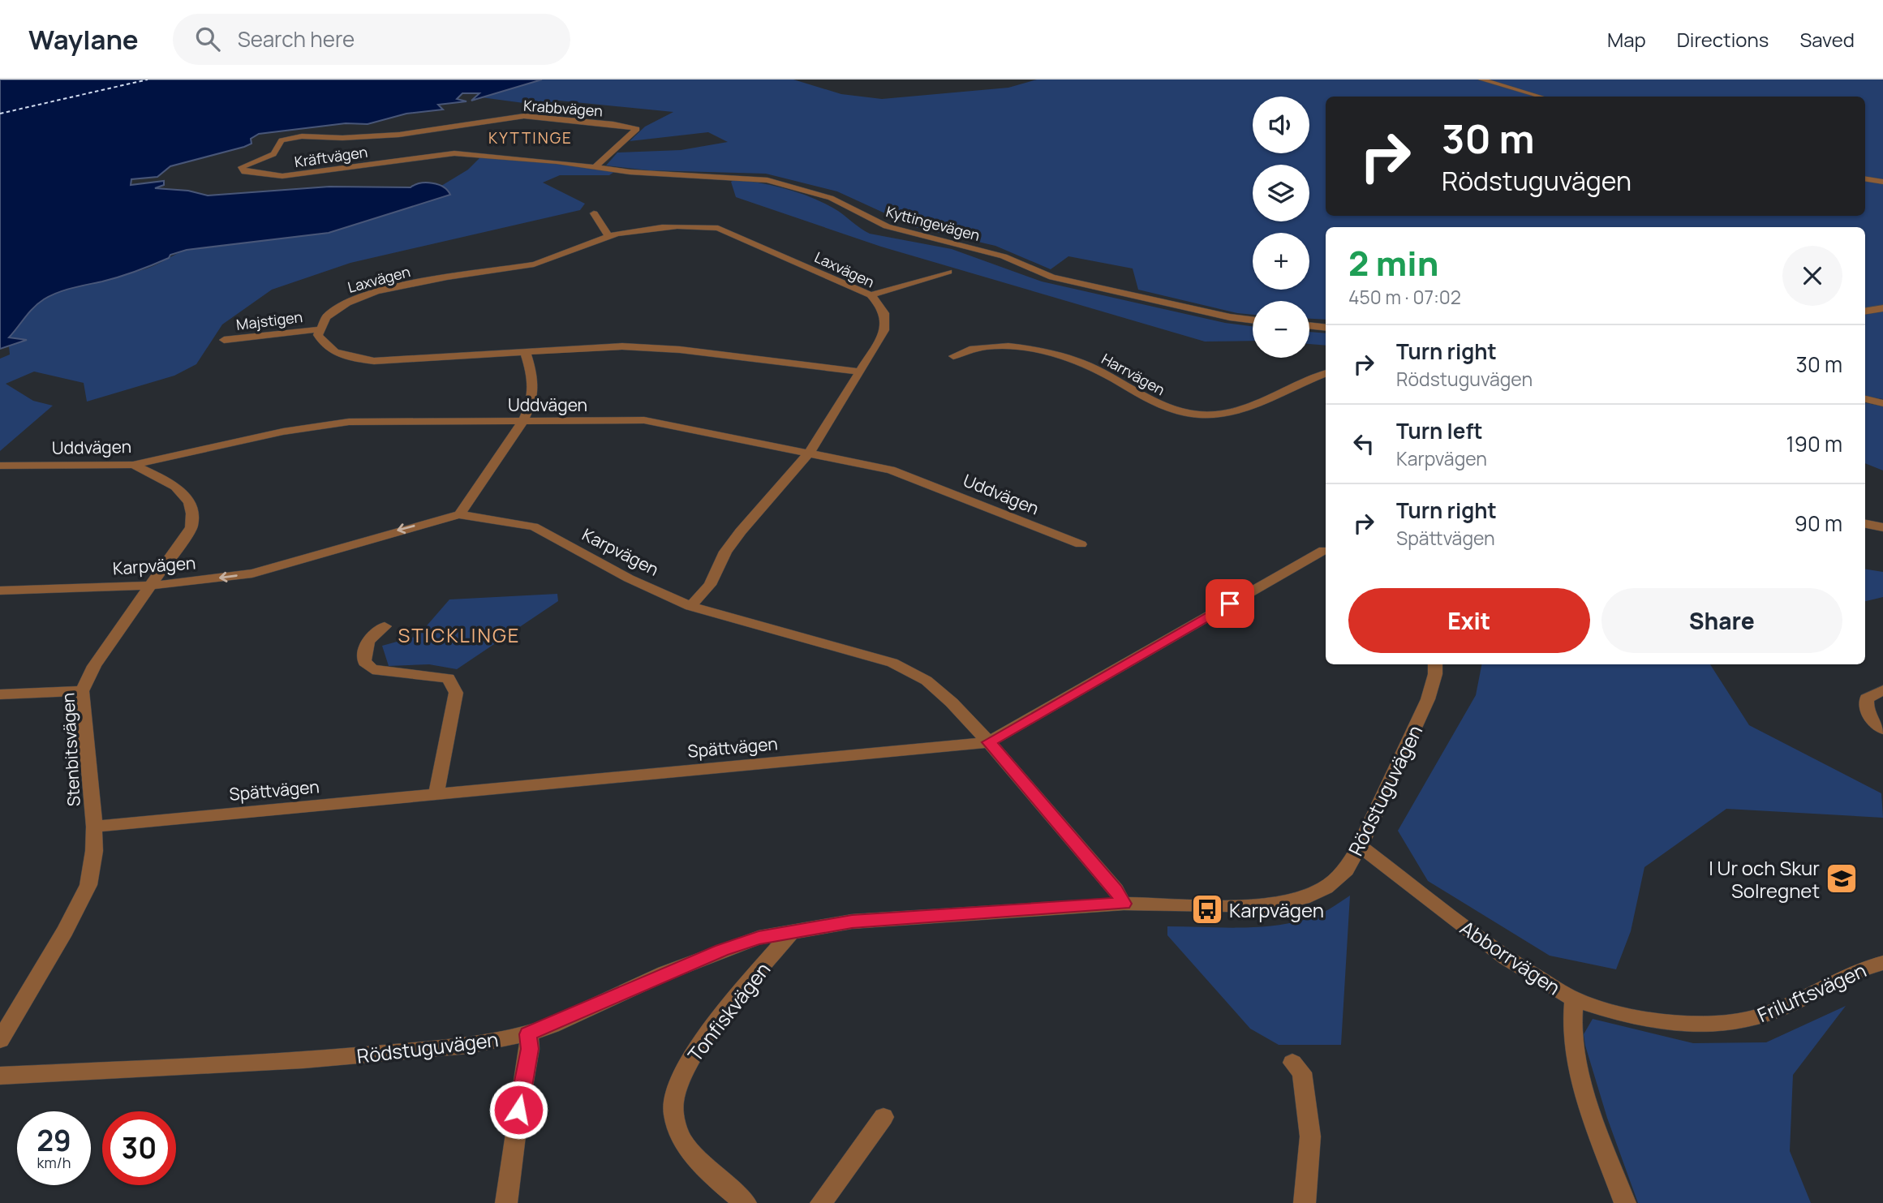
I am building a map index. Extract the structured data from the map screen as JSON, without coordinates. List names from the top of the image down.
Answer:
{
  "streets": {
    "street": [
      "Krabbvägen",
      "Kräftvägen",
      "Kyttingevägen",
      "Laxvägen",
      "Majstigen",
      "Harrvägen",
      "Uddvägen",
      "Karpvägen",
      "Spättvägen",
      "Stenbitsvägen",
      "Rödstuguvägen",
      "Abborrvägen",
      "Friluftsvägen",
      "Tonfiskvägen"
    ]
  },
  "crossings": [
    ["Krabbvägen", "Kräftvägen"],
    ["Krabbvägen", "Kyttingevägen"],
    ["Kräftvägen", "Kyttingevägen"],
    ["Laxvägen", "Majstigen"],
    ["Laxvägen", "Uddvägen"],
    ["Laxvägen", "Karpvägen"],
    ["Uddvägen", "Stenbitsvägen"],
    ["Karpvägen", "Spättvägen"],
    ["Karpvägen", "Stenbitsvägen"],
    ["Karpvägen", "Rödstuguvägen"],
    ["Spättvägen", "Stenbitsvägen"],
    ["Rödstuguvägen", "Abborrvägen"],
    ["Rödstuguvägen", "Tonfiskvägen"],
    ["Abborrvägen", "Friluftsvägen"]
  ],
  "districts": ["KYTTINGE", "STICKLINGE"],
  "places": {
    "school or university": ["I Ur och Skur Solregnet"],
    "bus stop": ["Karpvägen"]
  },
  "page": {
    "header": "Waylane",
    "search": "Search here",
    "nav": ["Map", "Directions", "Saved"],
    "map_buttons": ["+", "−"],
    "turn": ["30 m", "Rödstuguvägen"],
    "heading": ["2 min", "450 m · 07:02"],
    "list": [
      {
        "name": "Turn right",
        "note": "Rödstuguvägen",
        "value": "30 m"
      },
      {
        "name": "Turn left",
        "note": "Karpvägen",
        "value": "190 m"
      },
      {
        "name": "Turn right",
        "note": "Spättvägen",
        "value": "90 m"
      }
    ],
    "buttons": ["Exit", "Share"],
    "speed": "29 km/h",
    "limit": "30"
  }
}
